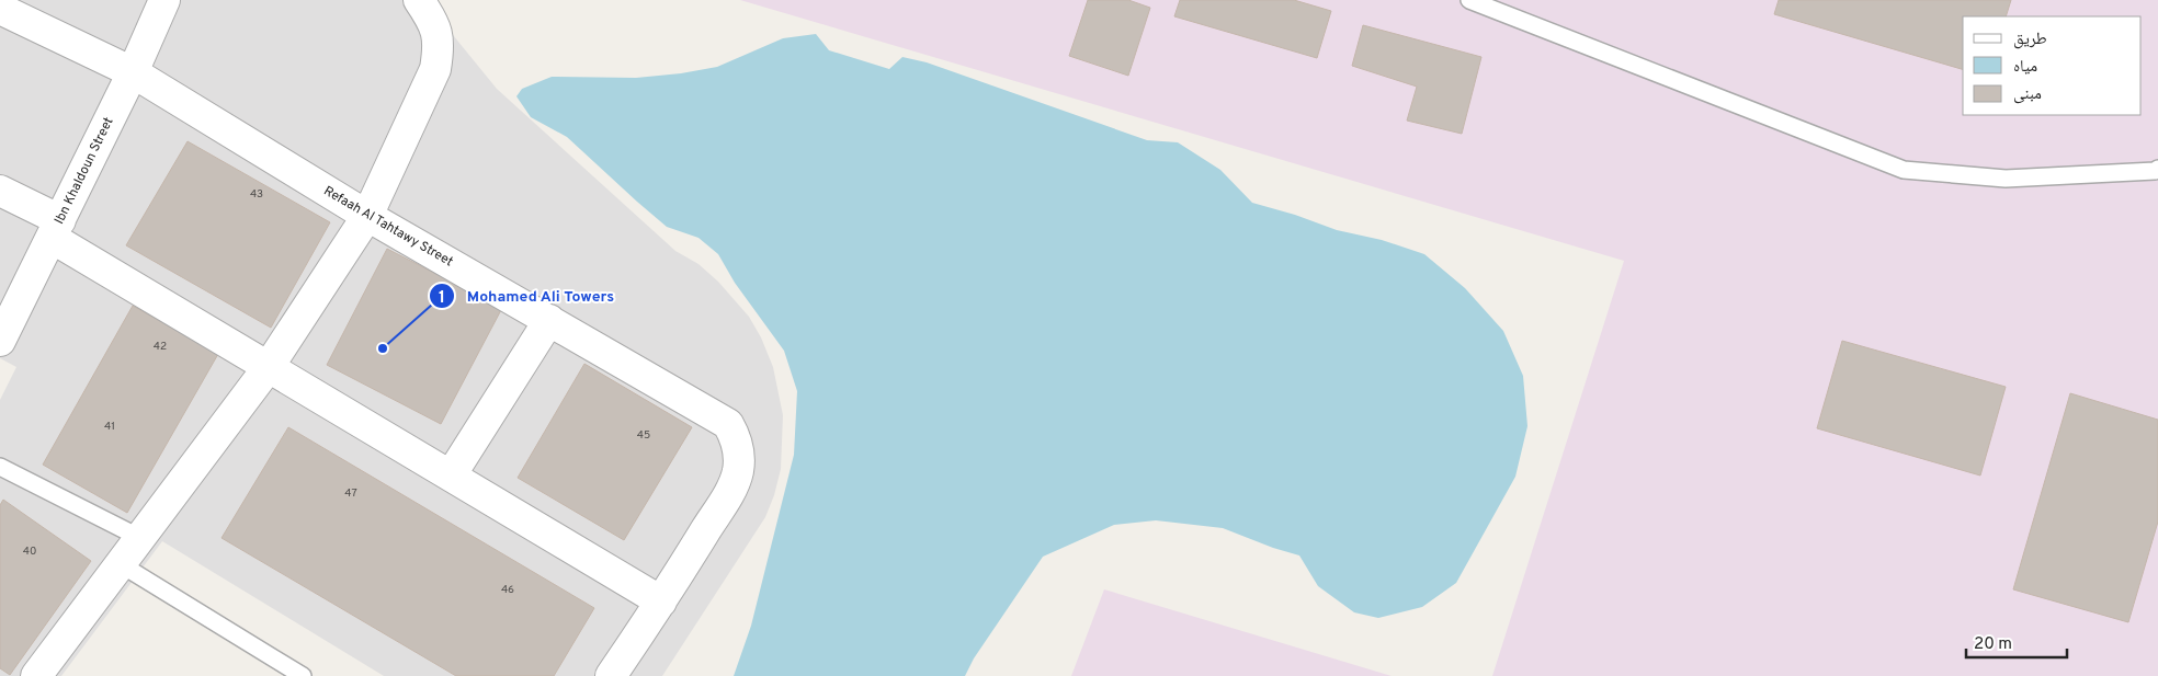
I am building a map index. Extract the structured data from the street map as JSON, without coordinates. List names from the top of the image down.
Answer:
{
  "streets": {
    "street": ["Ibn Khaldoun Street", "Refaah Al Tahtawy Street"]
  },
  "crossings": [
    ["Ibn Khaldoun Street", "Refaah Al Tahtawy Street"]
  ],
  "places": ["Mohamed Ali Towers"],
  "house_numbers": [
    "43",
    "42",
    "41",
    "45",
    "47",
    "40",
    "46"
  ],
  "legend": ["طريق", "مياه", "مبنى"],
  "scale_bar": "20 m"
}
